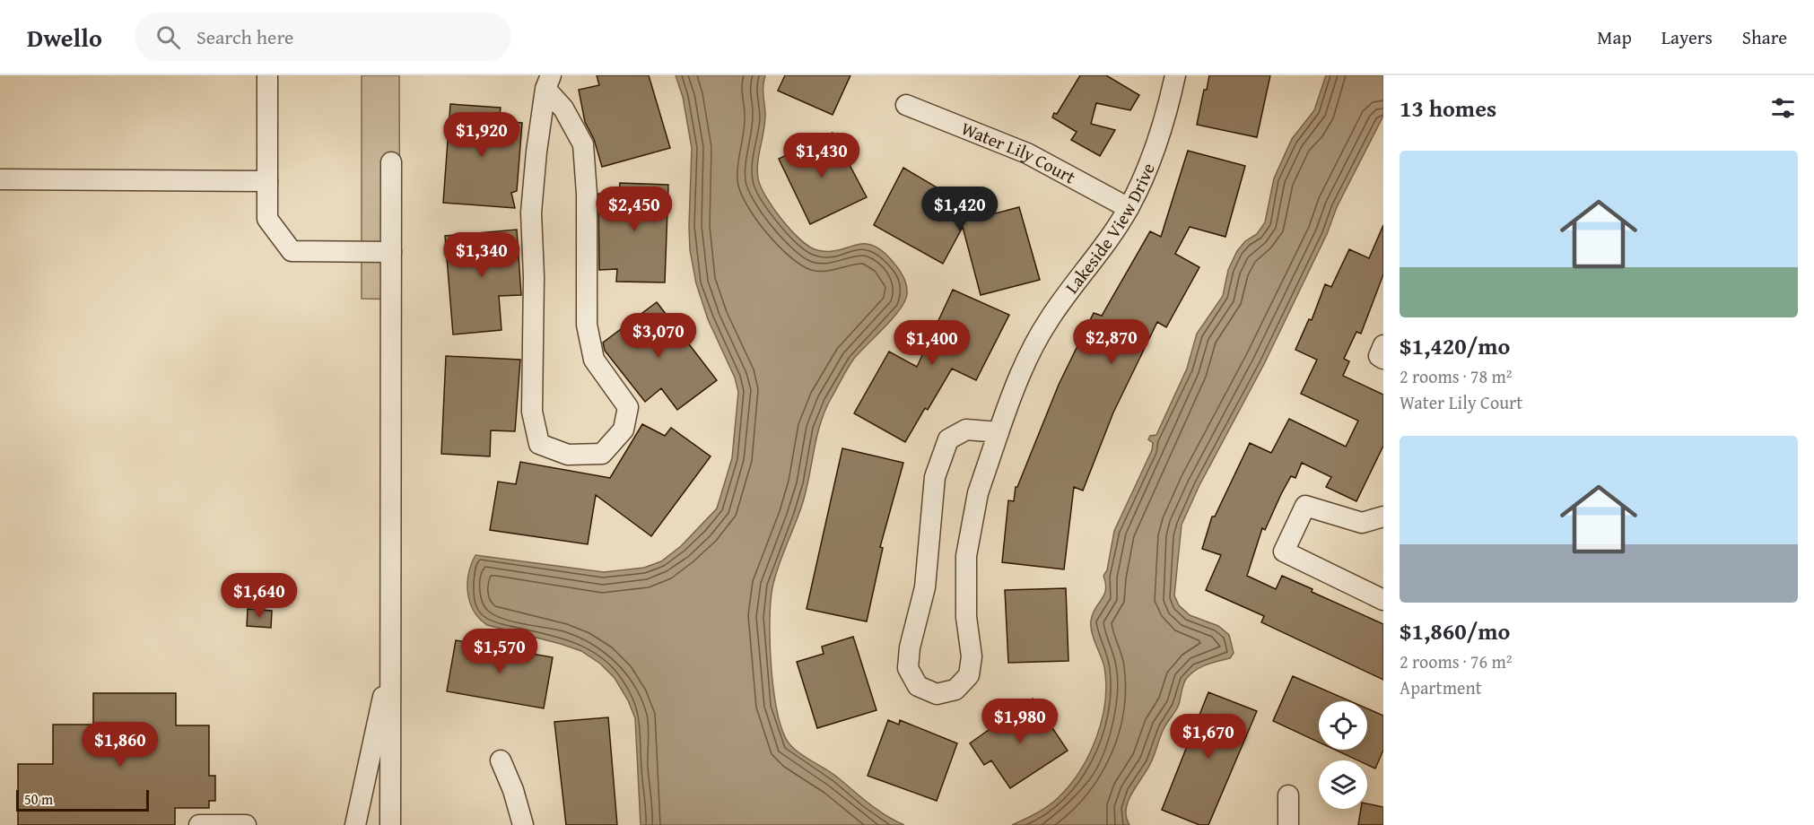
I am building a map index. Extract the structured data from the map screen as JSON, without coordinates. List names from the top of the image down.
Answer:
{
  "streets": {
    "street": ["Water Lily Court", "Lakeside View Drive"]
  },
  "crossings": [
    ["Water Lily Court", "Lakeside View Drive"]
  ],
  "scale_bar": "50 m",
  "page": {
    "header": "Dwello",
    "search": "Search here",
    "nav": ["Map", "Layers", "Share"],
    "heading": "13 homes",
    "price": [
      "$1,920",
      "$1,430",
      "$2,450",
      "$1,420",
      "$1,340",
      "$3,070",
      "$2,870",
      "$1,400",
      "$1,640",
      "$1,570",
      "$1,980",
      "$1,670",
      "$1,860"
    ],
    "list": [
      {
        "name": "$1,420/mo",
        "note": "2 rooms · 78 m² · Water Lily Court"
      },
      {
        "name": "$1,860/mo",
        "note": "2 rooms · 76 m² · Apartment"
      }
    ],
    "scale": "50 m"
  }
}
